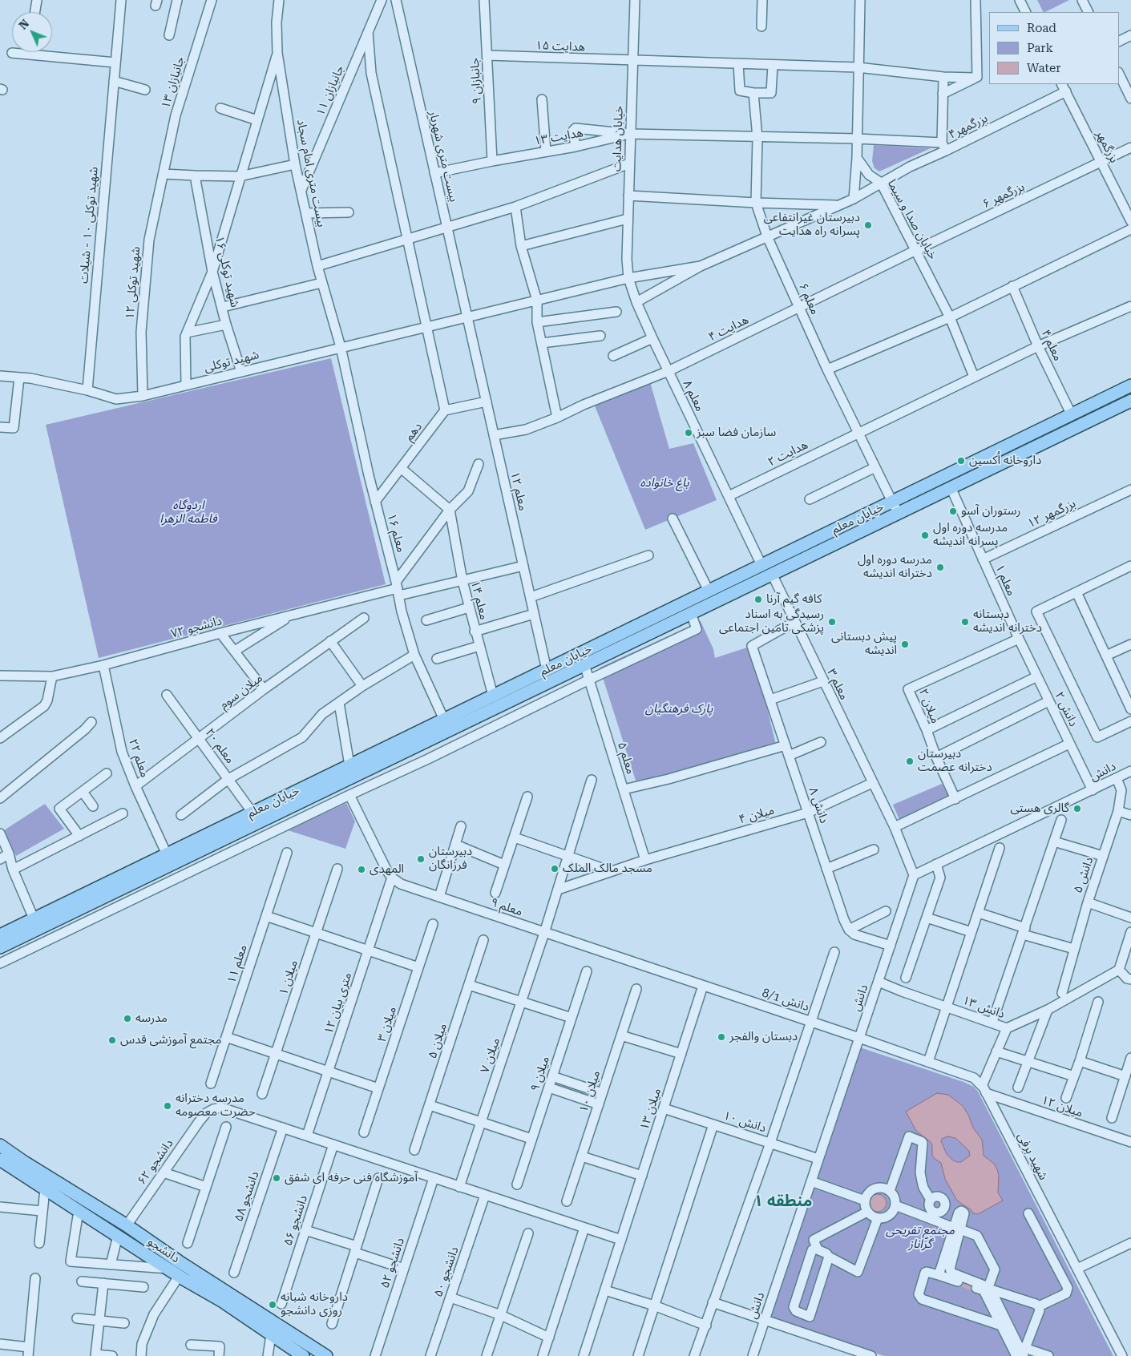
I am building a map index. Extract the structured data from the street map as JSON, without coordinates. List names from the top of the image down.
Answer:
{
  "streets": {
    "main road": ["خیابان معلم", "دانشجو"],
    "street": [
      "هدایت ۱۵",
      "جانبازان ۹",
      "جانبازان ۱۳",
      "جانبازان ۱۱",
      "بزرگمهر۴",
      "هدایت ۱۳",
      "خیابان هدایت",
      "بزرگمهر",
      "بیست متری شهریار",
      "بیست متری امام سجاد",
      "بزرگمهر ۶",
      "خیابان صدا و سیما",
      "شهید توکلی ۱۰ - شیلات",
      "شهید توکلی ۱۶",
      "شهید توکلی ۱۲",
      "معلم ۶",
      "هدایت ۴",
      "معلم ۴",
      "شهید توکلی",
      "معلم ۸",
      "دهم",
      "هدایت ۲",
      "معلم ۱۲",
      "بزرگمهر ۱۲",
      "معلم ۱۶",
      "معلم ۱",
      "معلم ۱۴",
      "دانشجو ۷۲",
      "معلم ۳",
      "میلان سوم",
      "میلان ۲",
      "دانش ۲",
      "معلم ۲۰",
      "معلم ۲۲",
      "معلم ۵",
      "دانش",
      "دانش ۸",
      "میلان ۴",
      "دانش ۵",
      "معلم ۹",
      "معلم ۱۱",
      "میلان ۱",
      "دانش 8/1",
      "۱۲ متری بیان",
      "دانش ۱۳",
      "میلان ۳",
      "میلان ۵",
      "میلان ۷",
      "میلان ۹",
      "میلان ۱۰",
      "میلان ۱۲",
      "میلان ۱۳",
      "دانش ۱۰",
      "شهید برفی",
      "دانشجو ۶۲",
      "دانشجو ۵۸",
      "دانشجو ۵۶",
      "دانشجو ۵۲",
      "دانشجو ۵۰"
    ]
  },
  "crossings": [
    ["هدایت ۱۵", "جانبازان ۹"],
    ["هدایت ۱۵", "خیابان هدایت"],
    ["جانبازان ۹", "هدایت ۱۳"],
    ["جانبازان ۱۳", "شهید توکلی ۱۲"],
    ["جانبازان ۱۱", "بیست متری امام سجاد"],
    ["بزرگمهر۴", "بزرگمهر"],
    ["بزرگمهر۴", "خیابان صدا و سیما"],
    ["بزرگمهر۴", "معلم ۶"],
    ["بزرگمهر۴", "شهید توکلی"],
    ["هدایت ۱۳", "خیابان هدایت"],
    ["خیابان هدایت", "شهید توکلی"],
    ["خیابان هدایت", "معلم ۸"],
    ["بزرگمهر", "بزرگمهر ۶"],
    ["بیست متری شهریار", "شهید توکلی"],
    ["بیست متری شهریار", "معلم ۱۲"],
    ["بیست متری امام سجاد", "شهید توکلی"],
    ["بیست متری امام سجاد", "معلم ۱۶"],
    ["بزرگمهر ۶", "خیابان صدا و سیما"],
    ["بزرگمهر ۶", "معلم ۶"],
    ["بزرگمهر ۶", "هدایت ۴"],
    ["خیابان صدا و سیما", "هدایت ۲"],
    ["شهید توکلی ۱۰ - شیلات", "شهید توکلی"],
    ["شهید توکلی ۱۶", "شهید توکلی"],
    ["شهید توکلی ۱۲", "شهید توکلی"],
    ["معلم ۶", "هدایت ۴"],
    ["معلم ۶", "هدایت ۲"],
    ["معلم ۶", "خیابان معلم"],
    ["هدایت ۴", "معلم ۸"],
    ["هدایت ۴", "معلم ۱۲"],
    ["معلم ۴", "هدایت ۲"],
    ["معلم ۴", "خیابان معلم"],
    ["شهید توکلی", "معلم ۸"],
    ["شهید توکلی", "معلم ۱۲"],
    ["شهید توکلی", "معلم ۱۶"],
    ["معلم ۸", "هدایت ۲"],
    ["معلم ۸", "خیابان معلم"],
    ["دهم", "معلم ۱۶"],
    ["معلم ۱۲", "خیابان معلم"],
    ["معلم ۱۲", "دانشجو ۷۲"],
    ["بزرگمهر ۱۲", "معلم ۱"],
    ["خیابان معلم", "معلم ۱۶"],
    ["خیابان معلم", "معلم ۱"],
    ["خیابان معلم", "معلم ۱۴"],
    ["خیابان معلم", "معلم ۳"],
    ["خیابان معلم", "معلم ۲۰"],
    ["خیابان معلم", "معلم ۲۲"],
    ["خیابان معلم", "معلم ۵"],
    ["معلم ۱۶", "دانشجو ۷۲"],
    ["معلم ۱", "میلان ۲"],
    ["معلم ۱", "دانش ۲"],
    ["معلم ۱۴", "دانشجو ۷۲"],
    ["دانشجو ۷۲", "معلم ۲۲"],
    ["معلم ۳", "دانش"],
    ["معلم ۳", "دانش ۸"],
    ["معلم ۳", "میلان ۴"],
    ["میلان سوم", "معلم ۲۰"],
    ["میلان سوم", "معلم ۲۲"],
    ["میلان ۲", "دانش ۲"],
    ["دانش ۲", "دانش"],
    ["معلم ۵", "میلان ۴"],
    ["دانش", "دانش ۵"],
    ["دانش", "دانش 8/1"],
    ["دانش", "دانش ۱۳"],
    ["دانش", "دانش ۱۰"],
    ["دانش", "شهید برفی"],
    ["دانش ۸", "میلان ۴"],
    ["میلان ۴", "میلان ۷"],
    ["معلم ۹", "دانش 8/1"],
    ["معلم ۹", "۱۲ متری بیان"],
    ["معلم ۹", "میلان ۷"],
    ["معلم ۹", "میلان ۱۳"],
    ["دانش 8/1", "میلان ۱۳"],
    ["دانش 8/1", "شهید برفی"],
    ["میلان ۱۲", "شهید برفی"],
    ["میلان ۱۳", "دانش ۱۰"],
    ["دانشجو ۶۲", "دانشجو ۵۸"],
    ["دانشجو ۶۲", "دانشجو"]
  ],
  "districts": ["منطقه ۱"],
  "parks": [
    "باغ خانواده",
    "اردوگاه فاطمه الزهرا",
    "پارک فرهنگیان",
    "مجتمع تفریحی گراناز"
  ],
  "places": [
    "دبیرستان غیرانتفاعی پسرانه راه هدایت",
    "سازمان فضا سبز",
    "داروخانه اُکسین",
    "رستوران آسو",
    "مدرسه دوره اول پسرانه اندیشه",
    "مدرسه دوره اول دخترانه اندیشه",
    "کافه گیم آرنا",
    "رسیدگی به اسناد پزشکی تامین اجتماعی",
    "دبستانه دخترانه اندیشه",
    "پیش دبستانی اندیشه",
    "دبیرستان دخترانه عصمت",
    "گالری هستی",
    "دبیرستان فرزانگان",
    "مسجد مالک الملک",
    "المهدی",
    "مدرسه",
    "دبستان والفجر",
    "مجتمع آموزشی قدس",
    "مدرسه دخترانه حضرت معصومه",
    "آموزشگاه فنی حرفه ای شفق",
    "داروخانه شبانه روزی دانشجو"
  ],
  "legend": ["Road", "Park", "Water"],
  "north": "top left"
}
